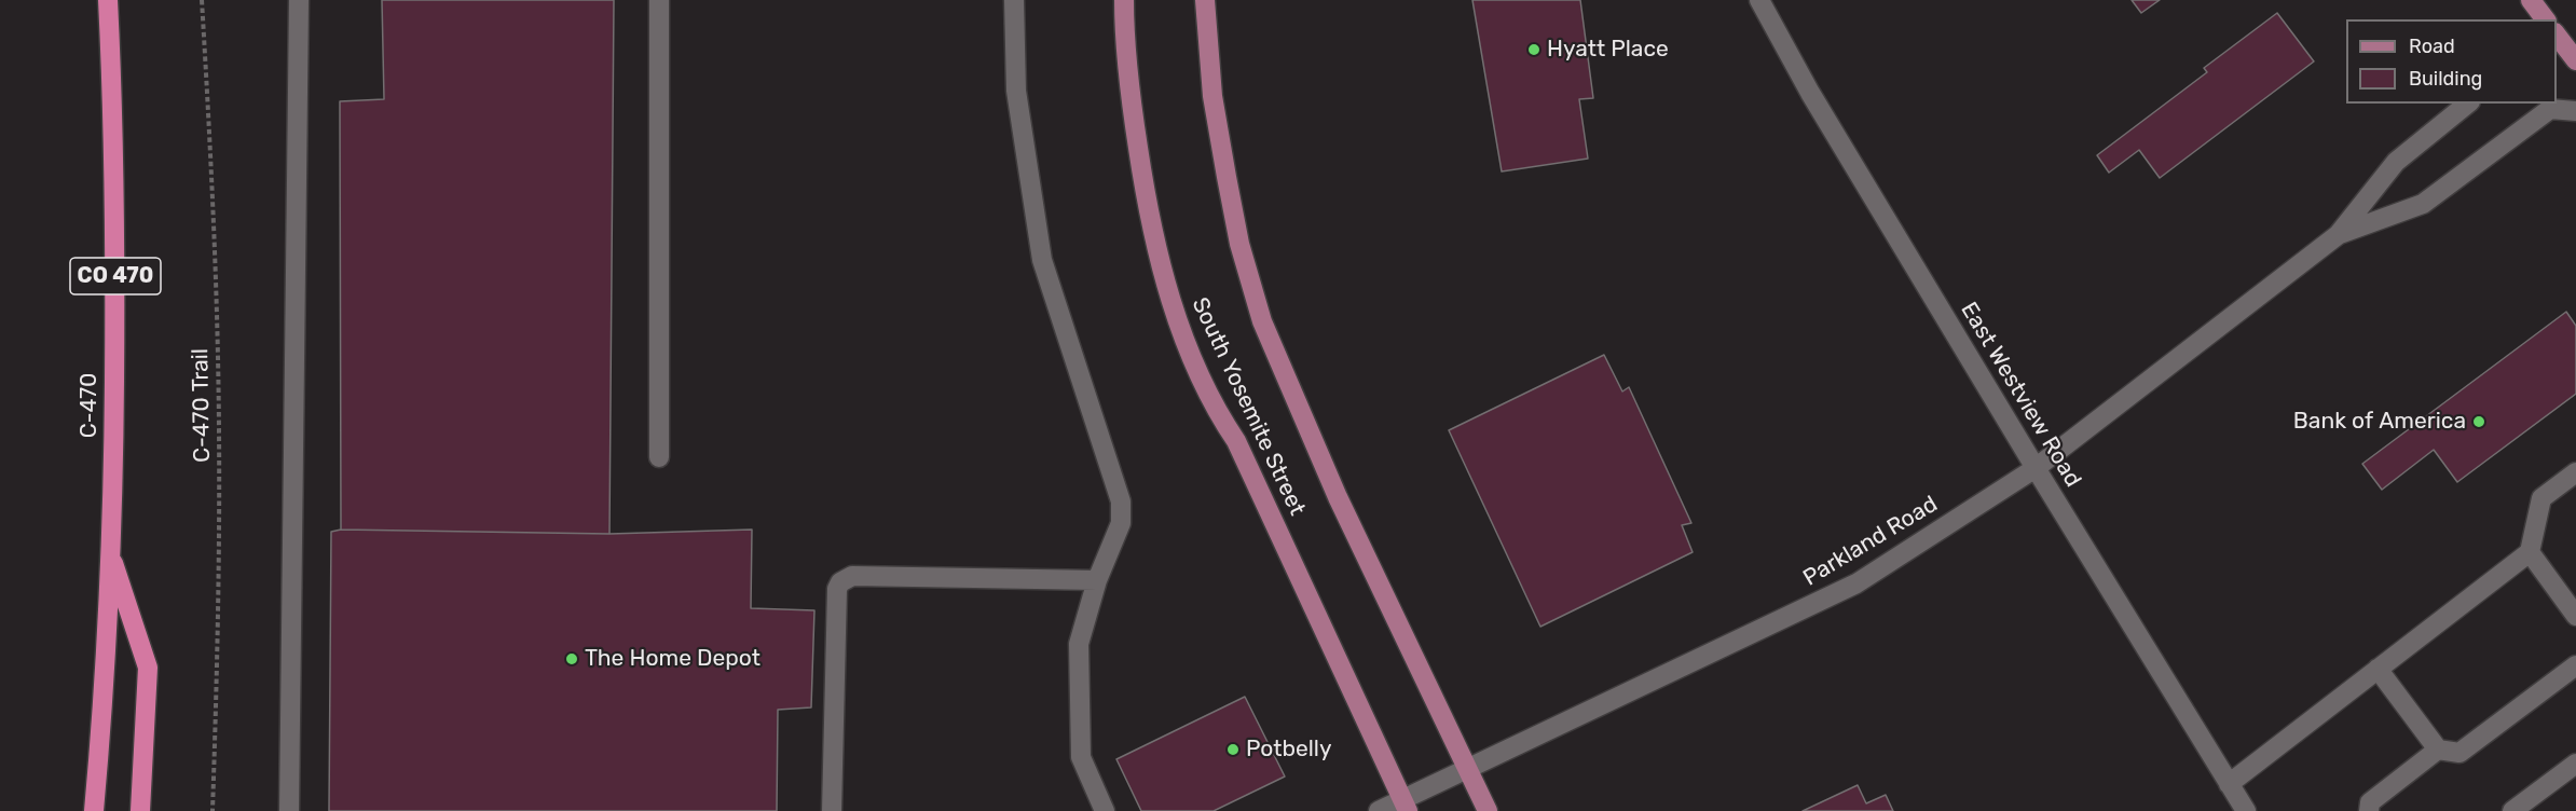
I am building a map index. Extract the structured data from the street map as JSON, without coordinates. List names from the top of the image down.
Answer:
{
  "streets": {
    "highway": ["CO 470", "C-470"],
    "main road": ["South Yosemite Street"],
    "street": ["East Westview Road", "Parkland Road"],
    "path": ["C-470 Trail"]
  },
  "crossings": [
    ["East Westview Road", "Parkland Road"],
    ["South Yosemite Street", "Parkland Road"]
  ],
  "places": [
    "Hyatt Place",
    "Bank of America",
    "The Home Depot",
    "Potbelly"
  ],
  "legend": ["Road", "Building"]
}
